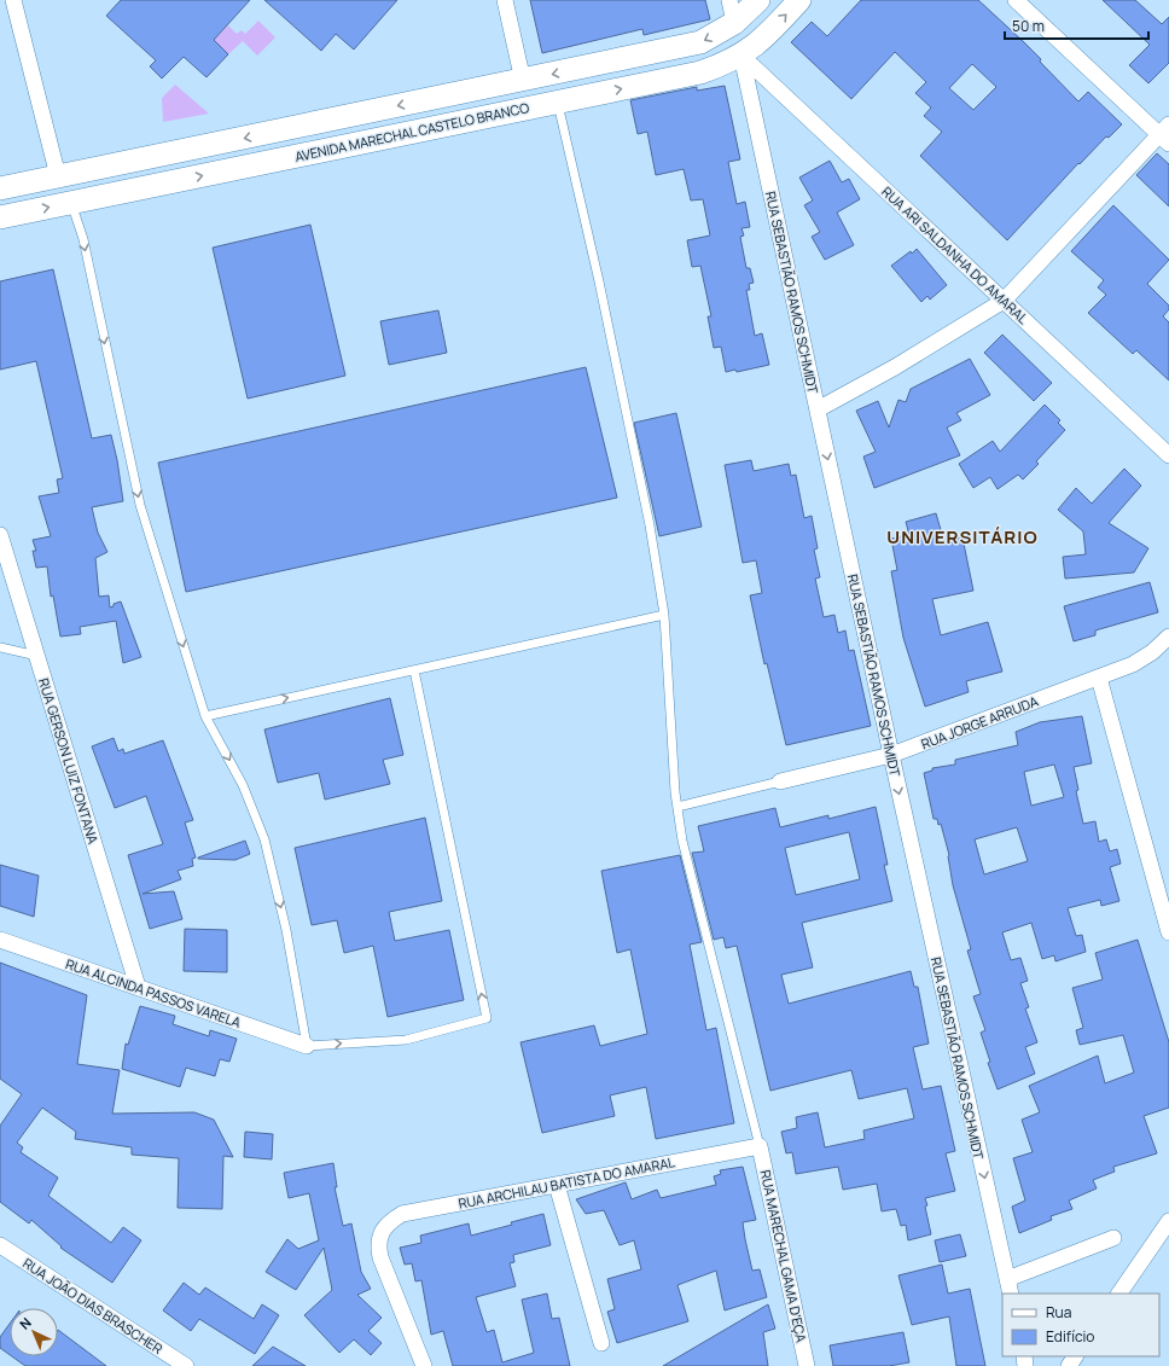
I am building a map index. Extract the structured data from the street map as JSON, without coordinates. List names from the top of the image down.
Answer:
{
  "streets": {
    "main road": ["AVENIDA MARECHAL CASTELO BRANCO"],
    "street": [
      "RUA ARI SALDANHA DO AMARAL",
      "RUA SEBASTIÃO RAMOS SCHMIDT",
      "RUA JORGE ARRUDA",
      "RUA GERSON LUIZ FONTANA",
      "RUA ALCINDA PASSOS VARELA",
      "RUA ARCHILAU BATISTA DO AMARAL",
      "RUA MARECHAL GAMA D'EÇA",
      "RUA JOÃO DIAS BRASCHER"
    ]
  },
  "crossings": [
    ["AVENIDA MARECHAL CASTELO BRANCO", "RUA ARI SALDANHA DO AMARAL"],
    ["AVENIDA MARECHAL CASTELO BRANCO", "RUA SEBASTIÃO RAMOS SCHMIDT"],
    ["RUA ARI SALDANHA DO AMARAL", "RUA SEBASTIÃO RAMOS SCHMIDT"],
    ["RUA SEBASTIÃO RAMOS SCHMIDT", "RUA JORGE ARRUDA"],
    ["RUA GERSON LUIZ FONTANA", "RUA ALCINDA PASSOS VARELA"],
    ["RUA ARCHILAU BATISTA DO AMARAL", "RUA MARECHAL GAMA D'EÇA"]
  ],
  "one_way": ["RUA SEBASTIÃO RAMOS SCHMIDT"],
  "districts": ["UNIVERSITÁRIO"],
  "legend": ["Rua", "Edifício"],
  "scale_bar": "50 m",
  "north": "top left"
}
